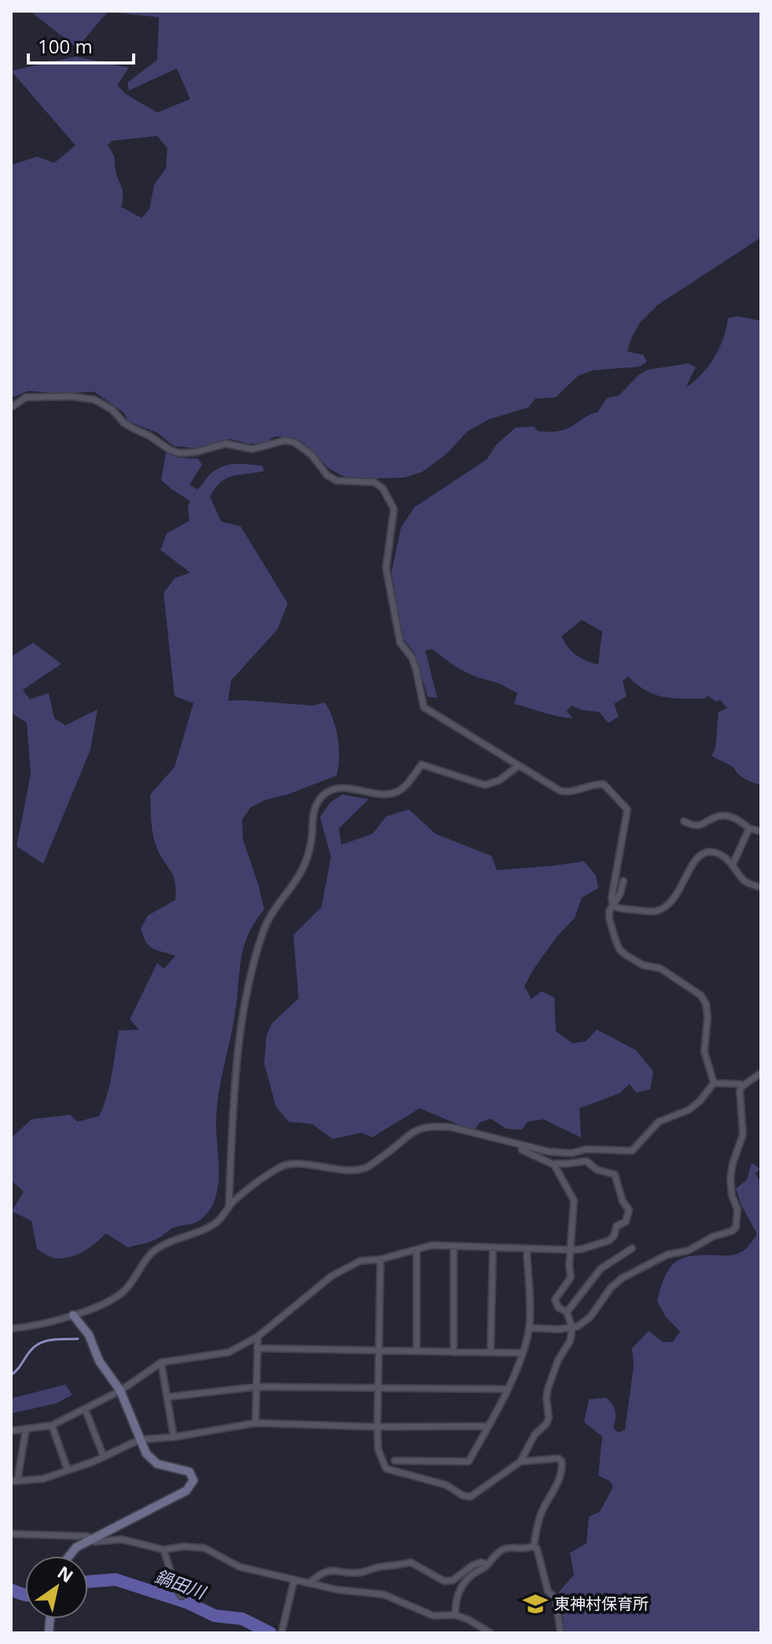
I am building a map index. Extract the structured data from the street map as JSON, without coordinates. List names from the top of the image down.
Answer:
{
  "water": ["鍋田川"],
  "places": {
    "school or university": ["東神村保育所"]
  },
  "scale_bar": "100 m",
  "north": "top right"
}
